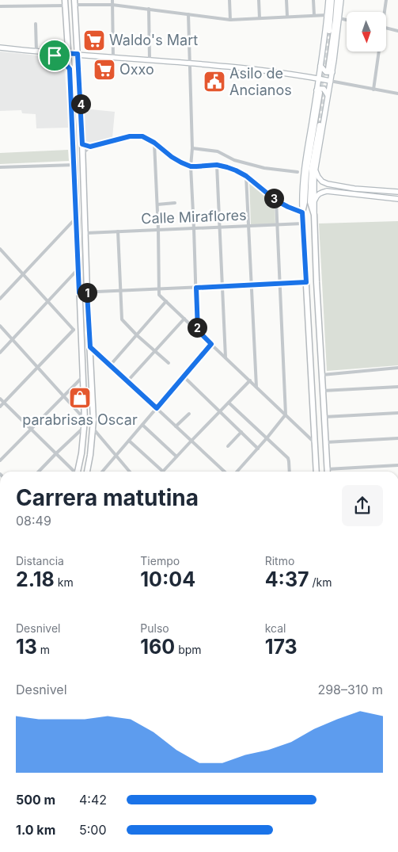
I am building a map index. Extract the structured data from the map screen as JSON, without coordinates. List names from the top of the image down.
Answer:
{
  "streets": {
    "street": ["Calle Miraflores"]
  },
  "places": {
    "supermarket": ["Waldo's Mart", "Oxxo"],
    "public building": ["Asilo de Ancianos"],
    "shop": ["parabrisas Oscar"]
  },
  "north": "bottom",
  "page": {
    "pins": [
      "4",
      "3",
      "1",
      "2"
    ],
    "heading": ["Carrera matutina", "08:49"],
    "stats": [
      ["Distancia", "2.18 km"],
      ["Tiempo", "10:04"],
      ["Ritmo", "4:37 /km"],
      ["Desnivel", "13 m"],
      ["Pulso", "160 bpm"],
      ["kcal", "173"]
    ],
    "chart": ["Desnivel", "298–310 m"],
    "list": [
      {
        "name": "500 m",
        "note": "4:42"
      },
      {
        "name": "1.0 km",
        "note": "5:00"
      }
    ]
  }
}
